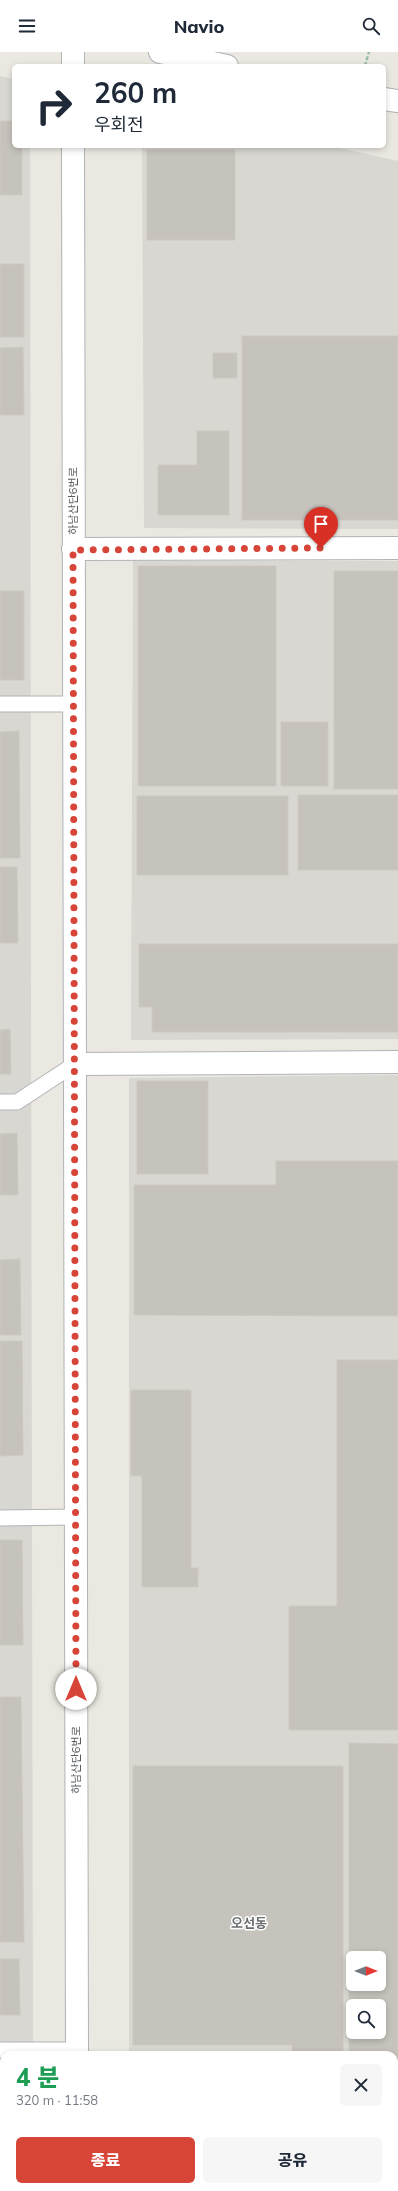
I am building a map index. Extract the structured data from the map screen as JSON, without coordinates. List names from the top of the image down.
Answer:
{
  "streets": {
    "street": ["하남산단6번로"]
  },
  "districts": ["오선동"],
  "north": "right",
  "page": {
    "header": "Navio",
    "turn": ["260 m", "우회전"],
    "heading": ["4 분", "320 m · 11:58"],
    "buttons": ["종료", "공유"]
  }
}
